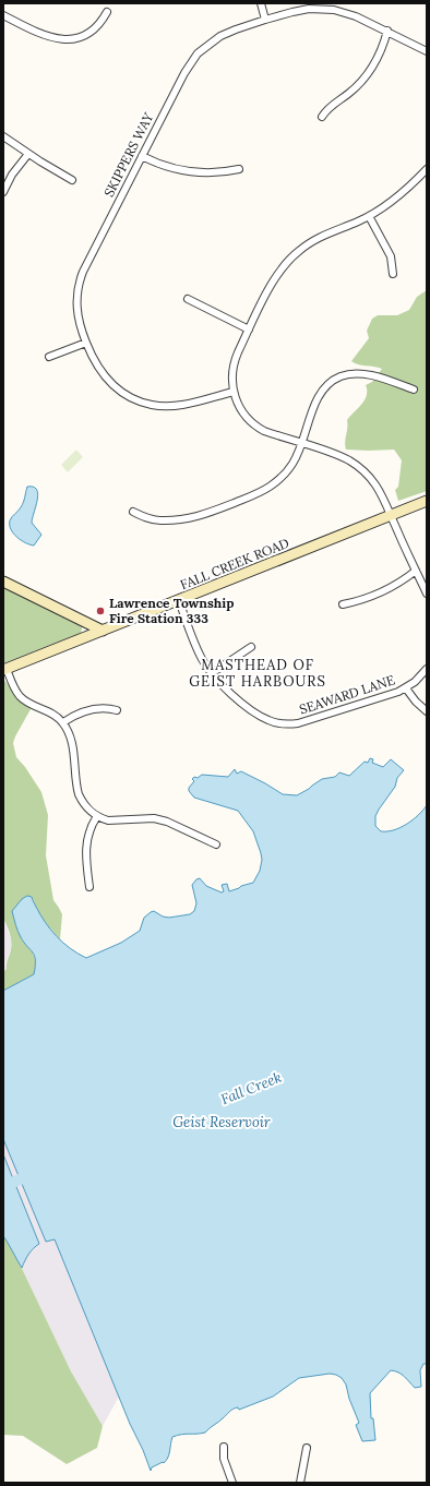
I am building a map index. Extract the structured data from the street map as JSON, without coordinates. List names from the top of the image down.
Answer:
{
  "streets": {
    "main road": ["FALL CREEK ROAD"],
    "street": ["SKIPPERS WAY", "SEAWARD LANE"]
  },
  "crossings": [
    ["FALL CREEK ROAD", "SEAWARD LANE"]
  ],
  "districts": ["MASTHEAD OF GEIST HARBOURS"],
  "water": ["Fall Creek", "Geist Reservoir"],
  "places": ["Lawrence Township Fire Station 333"]
}
